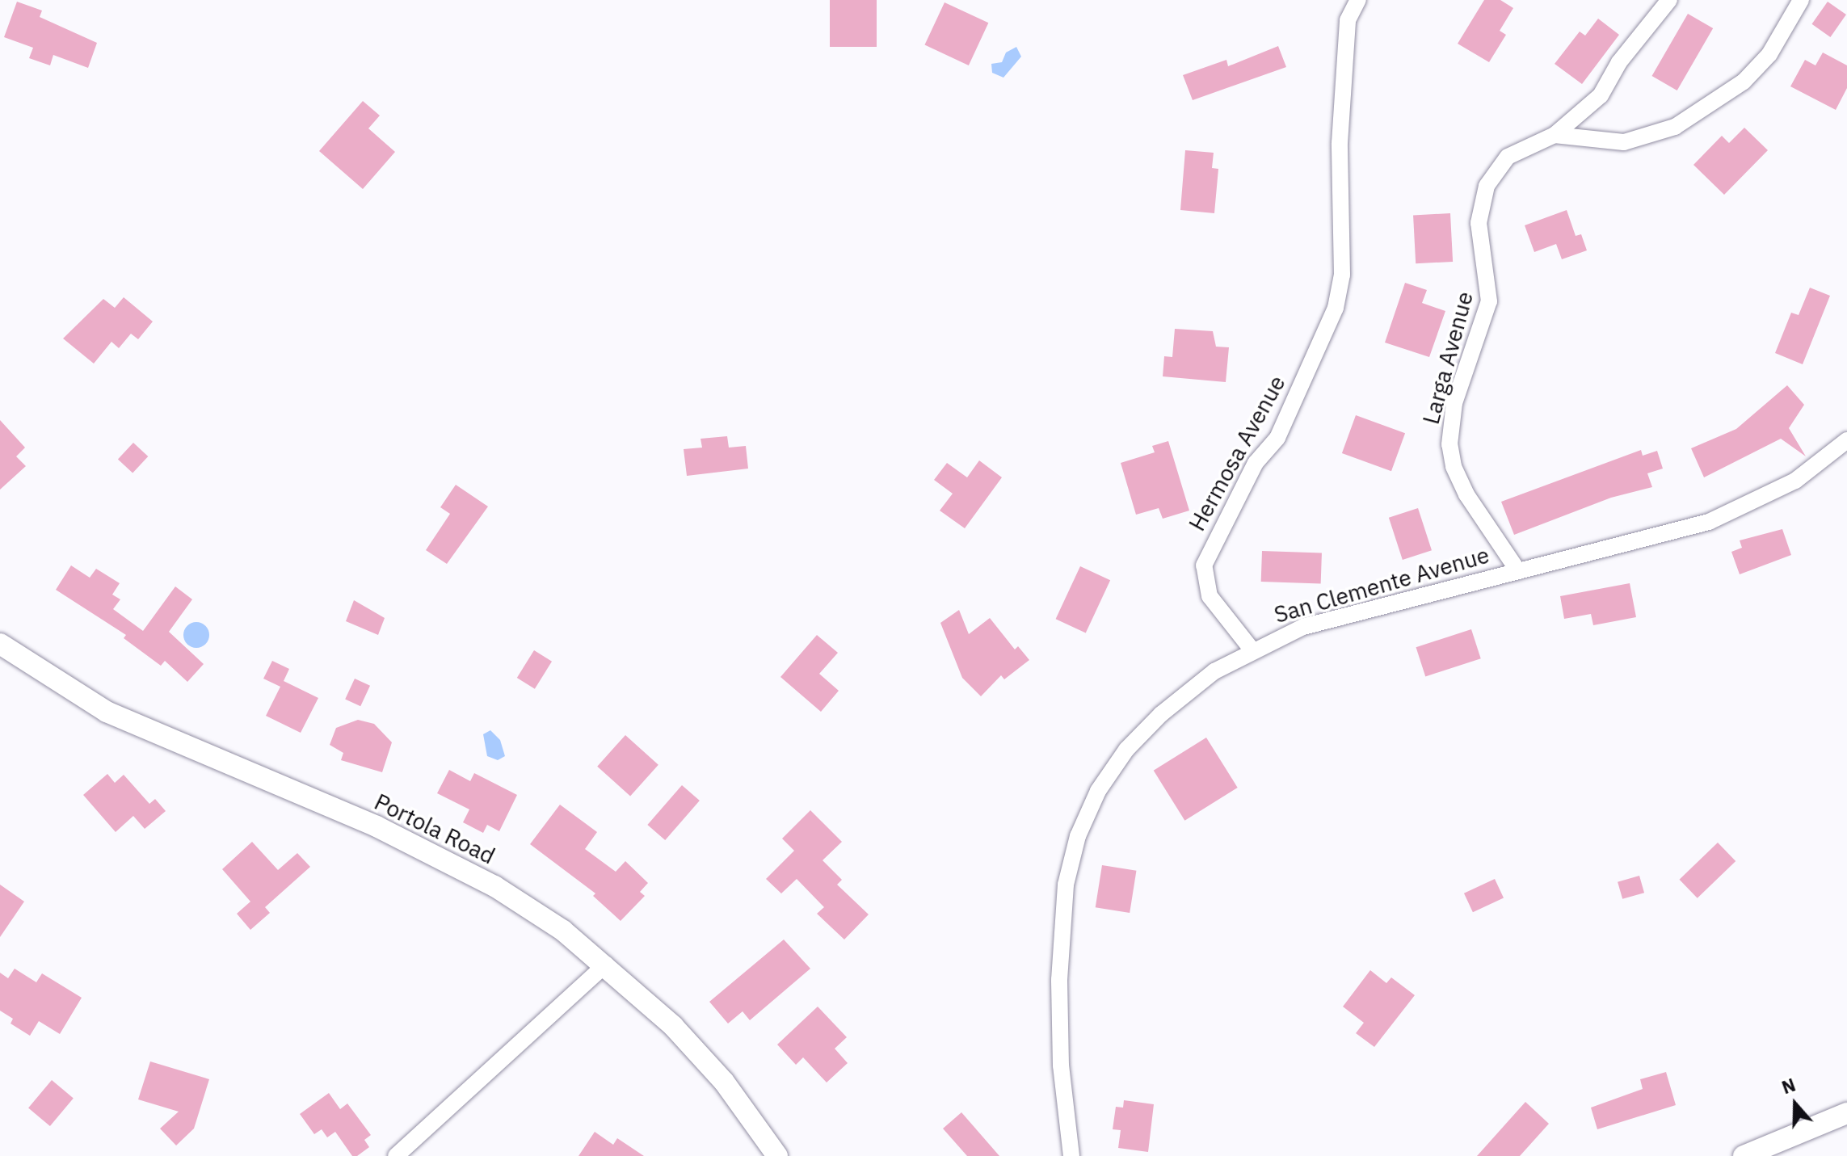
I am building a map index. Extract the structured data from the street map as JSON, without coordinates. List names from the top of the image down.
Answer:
{
  "streets": {
    "street": [
      "Larga Avenue",
      "Hermosa Avenue",
      "San Clemente Avenue",
      "Portola Road"
    ]
  },
  "crossings": [
    ["Larga Avenue", "San Clemente Avenue"],
    ["Hermosa Avenue", "San Clemente Avenue"]
  ],
  "north": "top"
}
